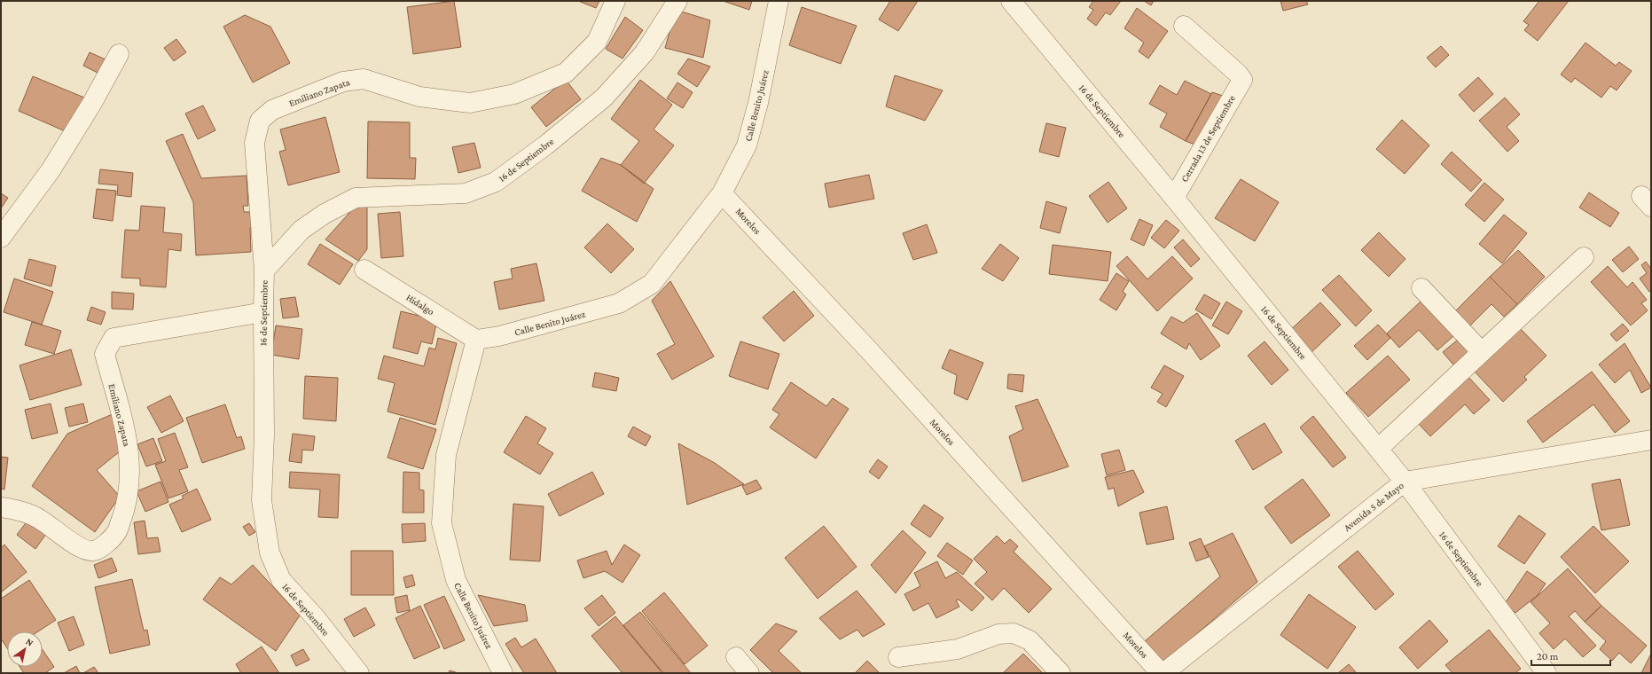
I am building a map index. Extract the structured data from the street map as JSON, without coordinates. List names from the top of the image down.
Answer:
{
  "streets": {
    "street": [
      "Emiliano Zapata",
      "Calle Benito Juárez",
      "16 de Septiembre",
      "Cerrada 13 de Septiembre",
      "Morelos",
      "Hidalgo",
      "Avenida 5 de Mayo"
    ]
  },
  "crossings": [
    ["Emiliano Zapata", "16 de Septiembre"],
    ["Calle Benito Juárez", "Morelos"],
    ["Calle Benito Juárez", "Hidalgo"],
    ["16 de Septiembre", "Cerrada 13 de Septiembre"],
    ["16 de Septiembre", "Avenida 5 de Mayo"],
    ["Morelos", "Avenida 5 de Mayo"]
  ],
  "scale_bar": "20 m",
  "north": "top right"
}
